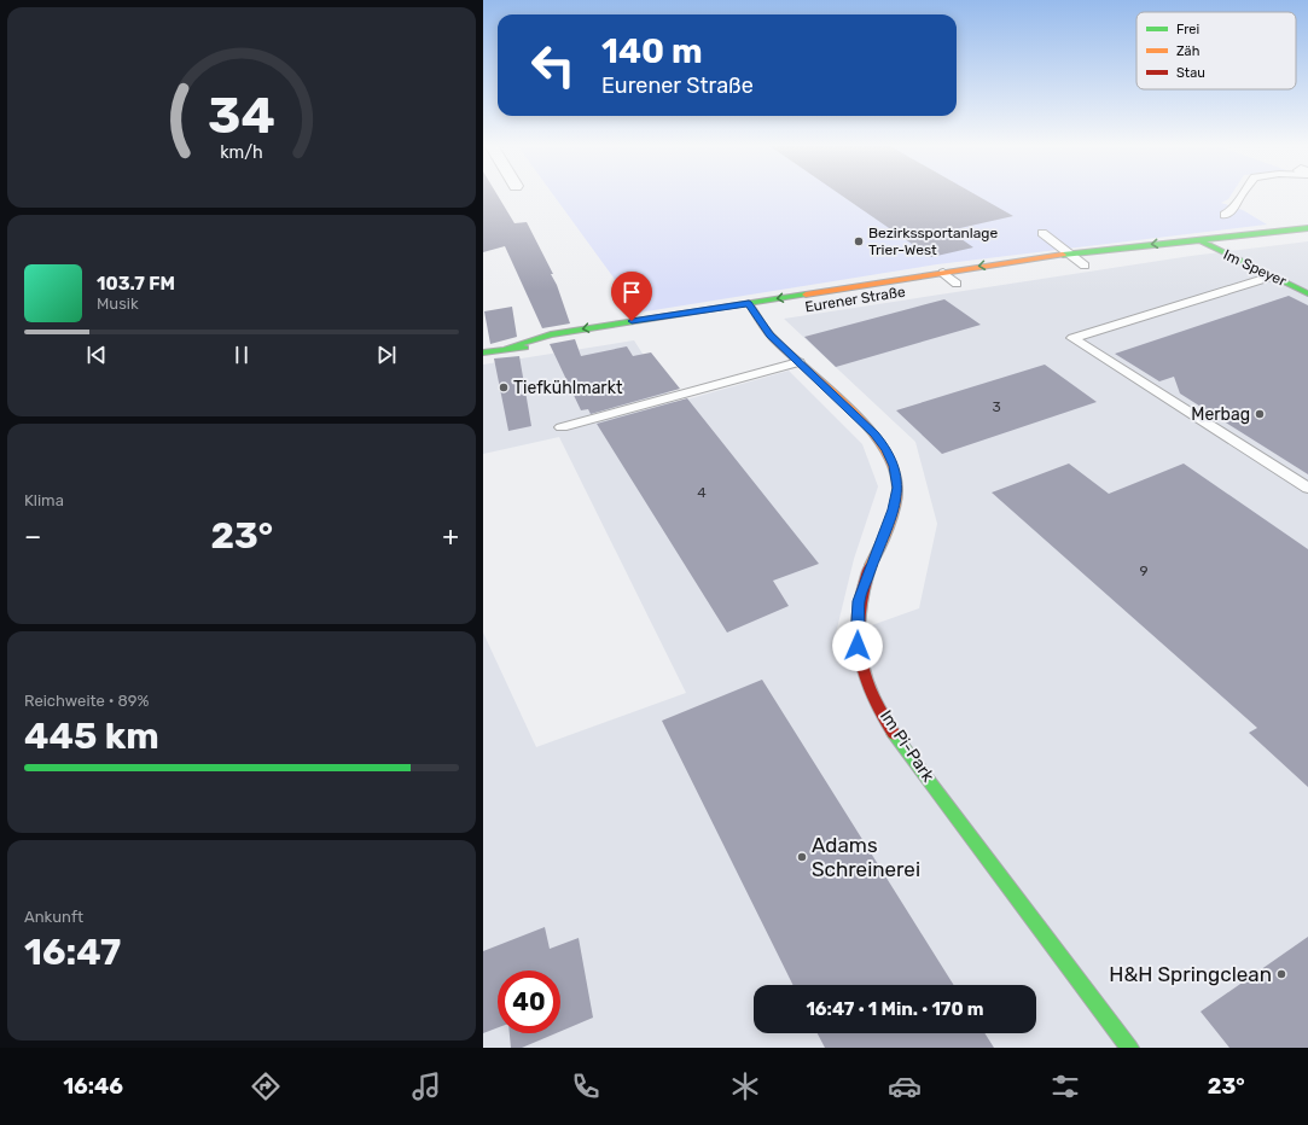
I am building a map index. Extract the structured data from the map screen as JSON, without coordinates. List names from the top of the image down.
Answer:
{
  "streets": {
    "street": ["Im Speyer", "Eurener Straße", "Im Pi-Park"]
  },
  "crossings": [
    ["Im Speyer", "Eurener Straße"],
    ["Eurener Straße", "Im Pi-Park"]
  ],
  "places": [
    "Bezirkssportanlage Trier-West",
    "Tiefkühlmarkt",
    "Merbag",
    "Adams Schreinerei",
    "H&H Springclean"
  ],
  "house_numbers": ["3", "4", "9"],
  "legend": ["Frei", "Zäh", "Stau"],
  "page": {
    "turn": ["140 m", "Eurener Straße"],
    "song": ["103.7 FM", "Musik"],
    "tile": [
      "Klima",
      ["Reichweite · 89%", "445 km"],
      ["Ankunft", "16:47"]
    ],
    "heat": ["−", "23°", "+"],
    "limit": "40",
    "trip": "16:47 · 1 Min. · 170 m",
    "tabs": ["16:46", "23°"],
    "gauge": ["34", "km/h"]
  }
}
